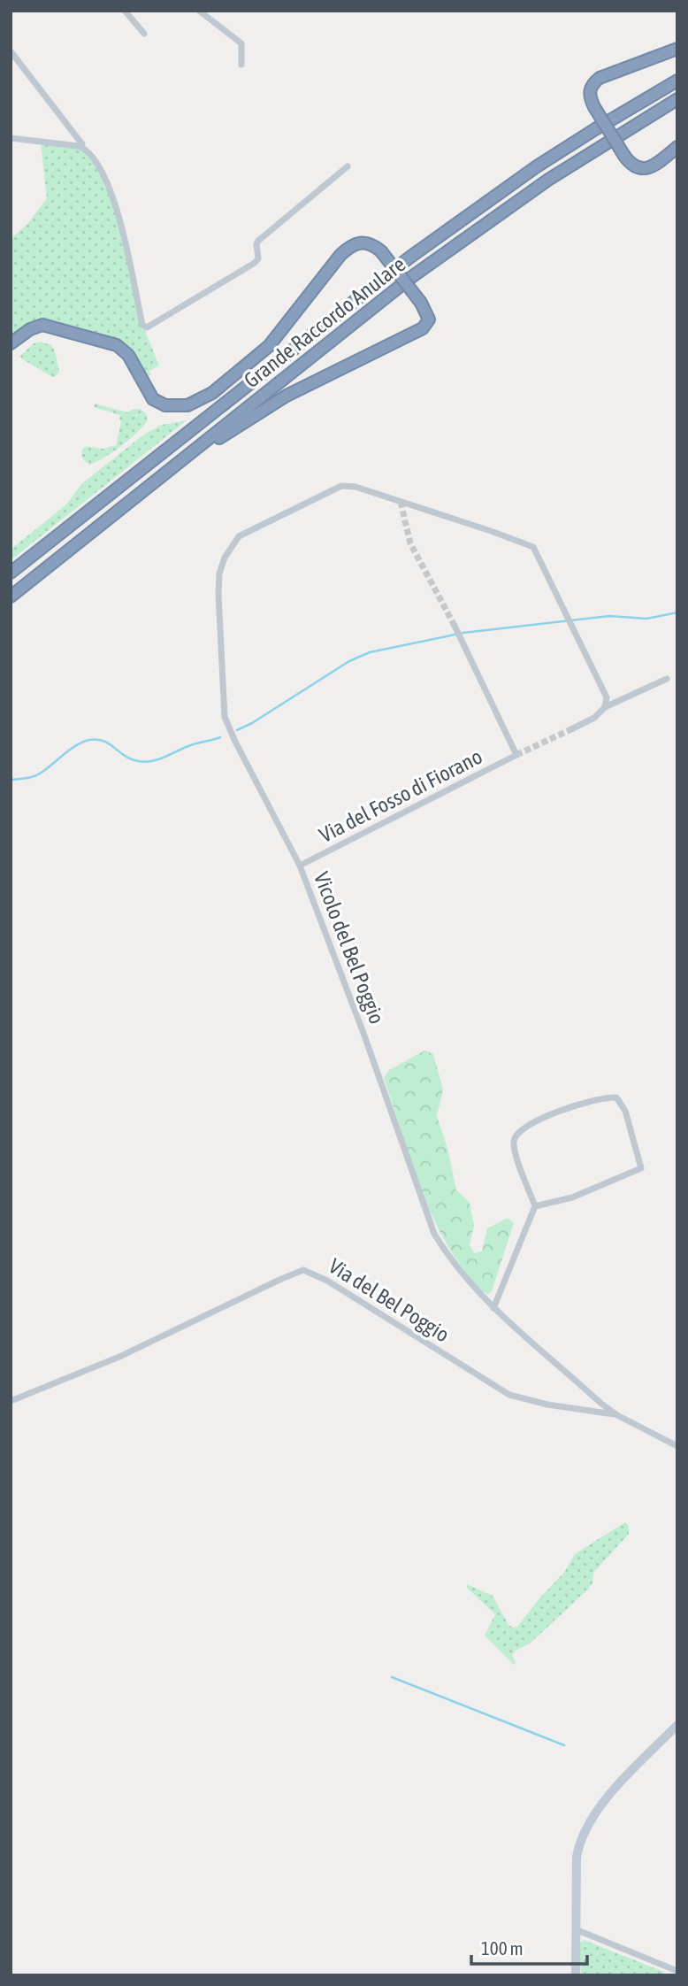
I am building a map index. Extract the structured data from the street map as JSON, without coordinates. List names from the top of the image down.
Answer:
{
  "streets": {
    "highway": ["Grande Raccordo Anulare"],
    "street": ["Via del Fosso di Fiorano", "Vicolo del Bel Poggio", "Via del Bel Poggio"]
  },
  "crossings": [
    ["Via del Fosso di Fiorano", "Vicolo del Bel Poggio"],
    ["Vicolo del Bel Poggio", "Via del Bel Poggio"]
  ],
  "scale_bar": "100 m"
}
